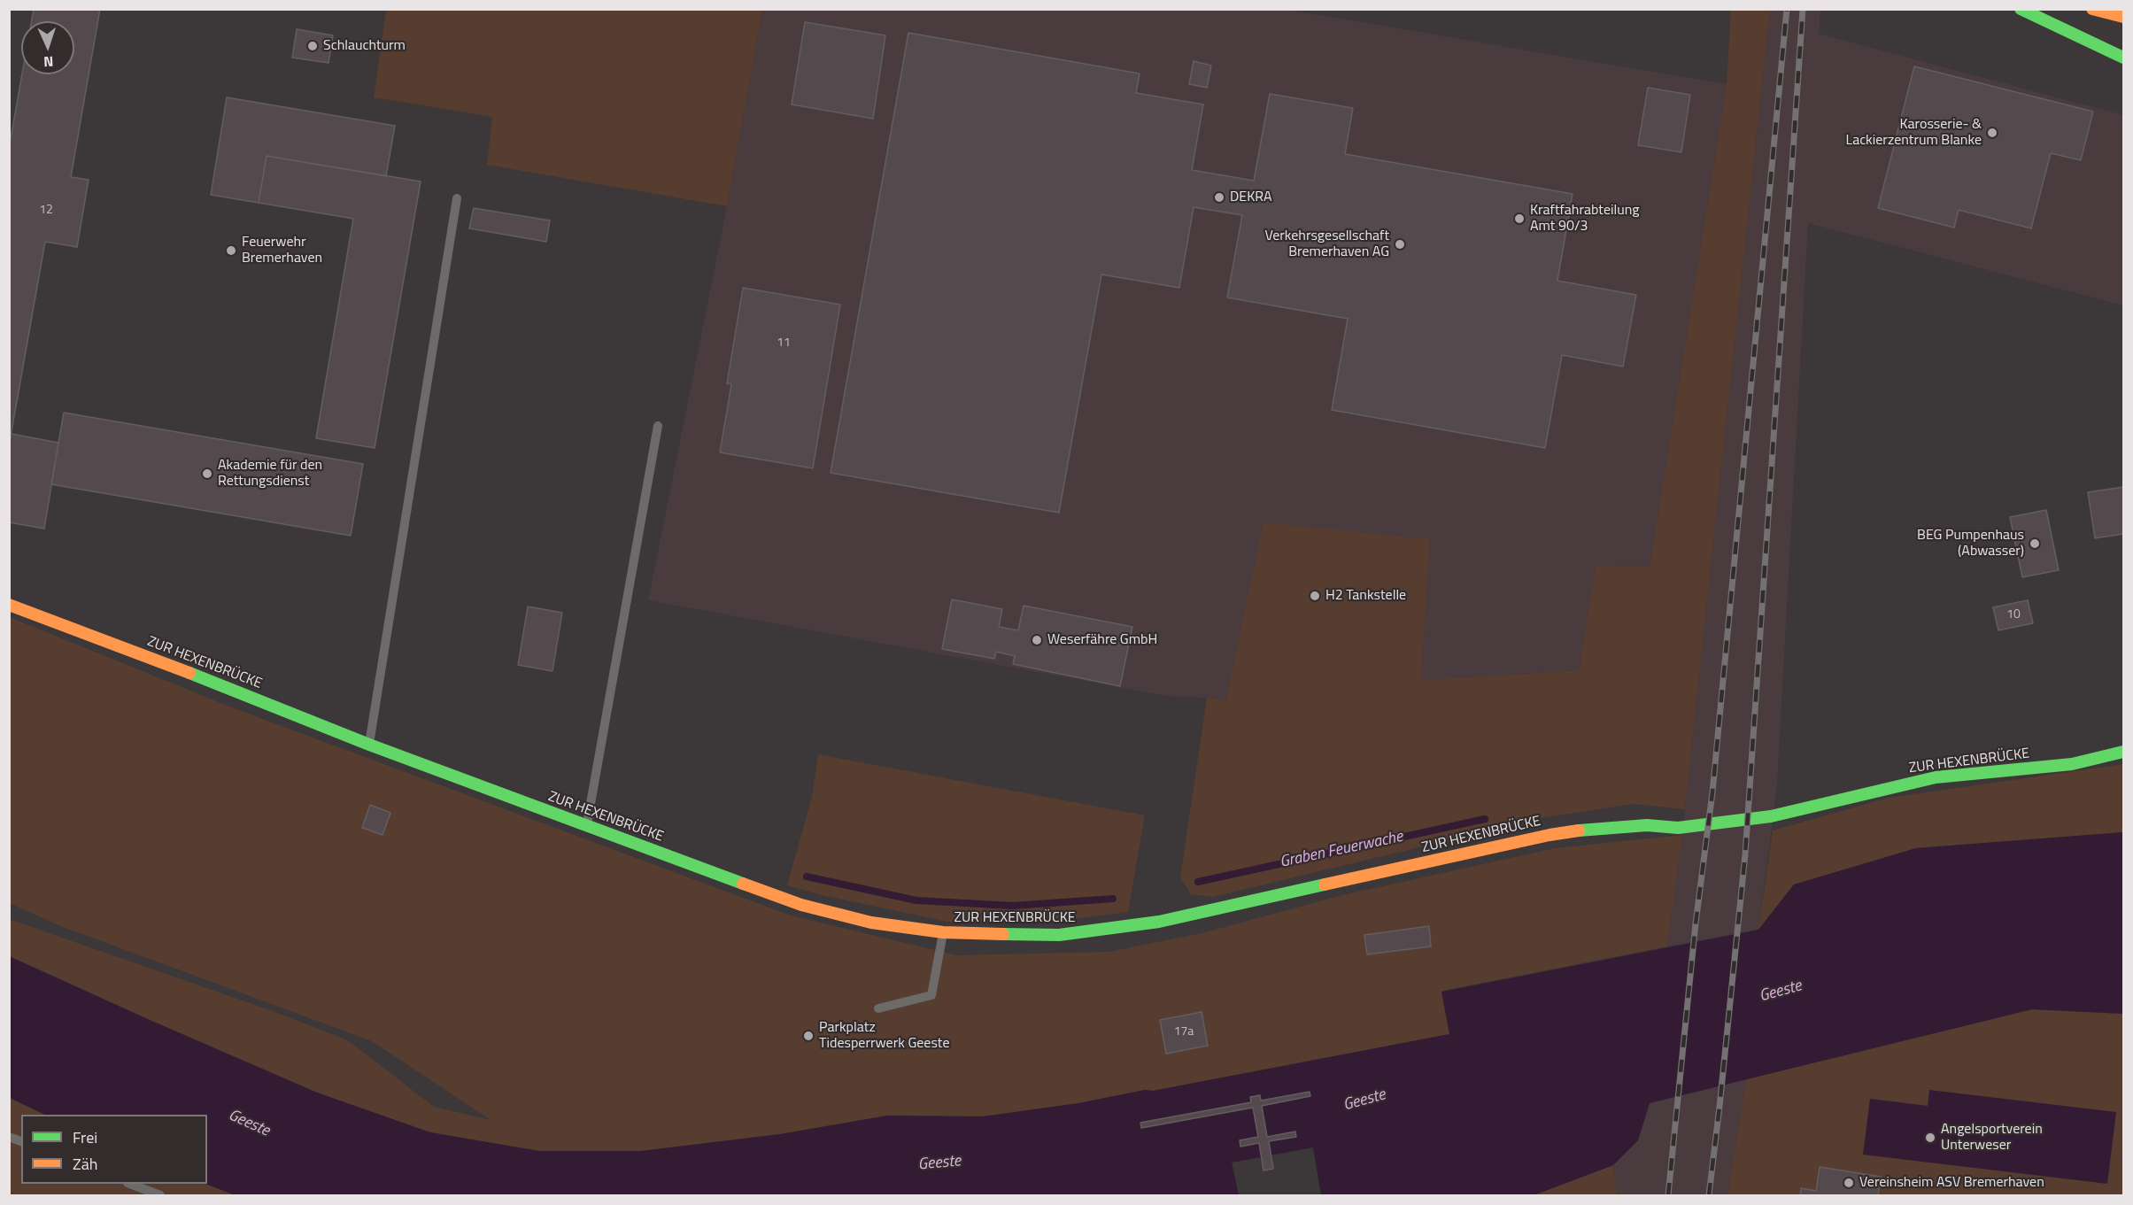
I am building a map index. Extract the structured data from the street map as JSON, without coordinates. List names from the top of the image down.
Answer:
{
  "streets": {
    "main road": ["ZUR HEXENBRÜCKE"]
  },
  "water": ["Graben Feuerwache", "Geeste"],
  "places": [
    "Schlauchturm",
    "Karosserie- & Lackierzentrum Blanke",
    "DEKRA",
    "Kraftfahrabteilung Amt 90/3",
    "Verkehrsgesellschaft Bremerhaven AG",
    "Feuerwehr Bremerhaven",
    "Akademie für den Rettungsdienst",
    "BEG Pumpenhaus (Abwasser)",
    "H2 Tankstelle",
    "Weserfähre GmbH",
    "Parkplatz Tidesperrwerk Geeste",
    "Angelsportverein Unterweser",
    "Vereinsheim ASV Bremerhaven"
  ],
  "house_numbers": [
    "12",
    "11",
    "10",
    "17a"
  ],
  "legend": ["Frei", "Zäh"],
  "north": "bottom"
}
